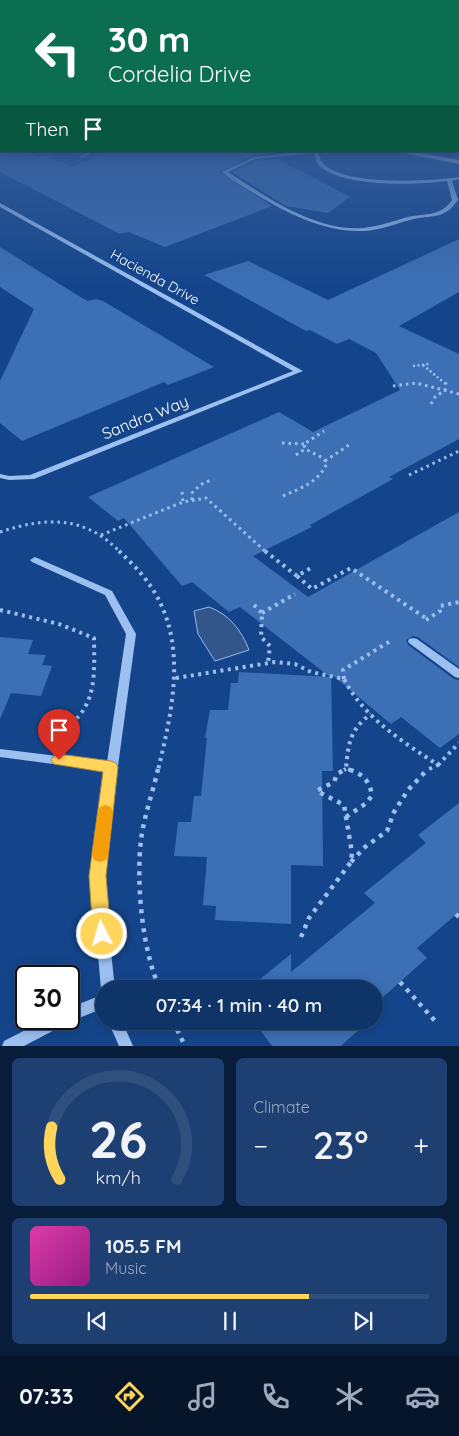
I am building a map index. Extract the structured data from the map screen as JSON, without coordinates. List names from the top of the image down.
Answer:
{
  "streets": {
    "street": ["Hacienda Drive", "Sandra Way"]
  },
  "crossings": [
    ["Hacienda Drive", "Sandra Way"]
  ],
  "page": {
    "turn": ["30 m", "Cordelia Drive"],
    "then": "Then",
    "limit": "30",
    "trip": "07:34 · 1 min · 40 m",
    "tile": "Climate",
    "heat": ["−", "23°", "+"],
    "song": ["105.5 FM", "Music"],
    "tabs": "07:33",
    "gauge": ["26", "km/h"]
  }
}
